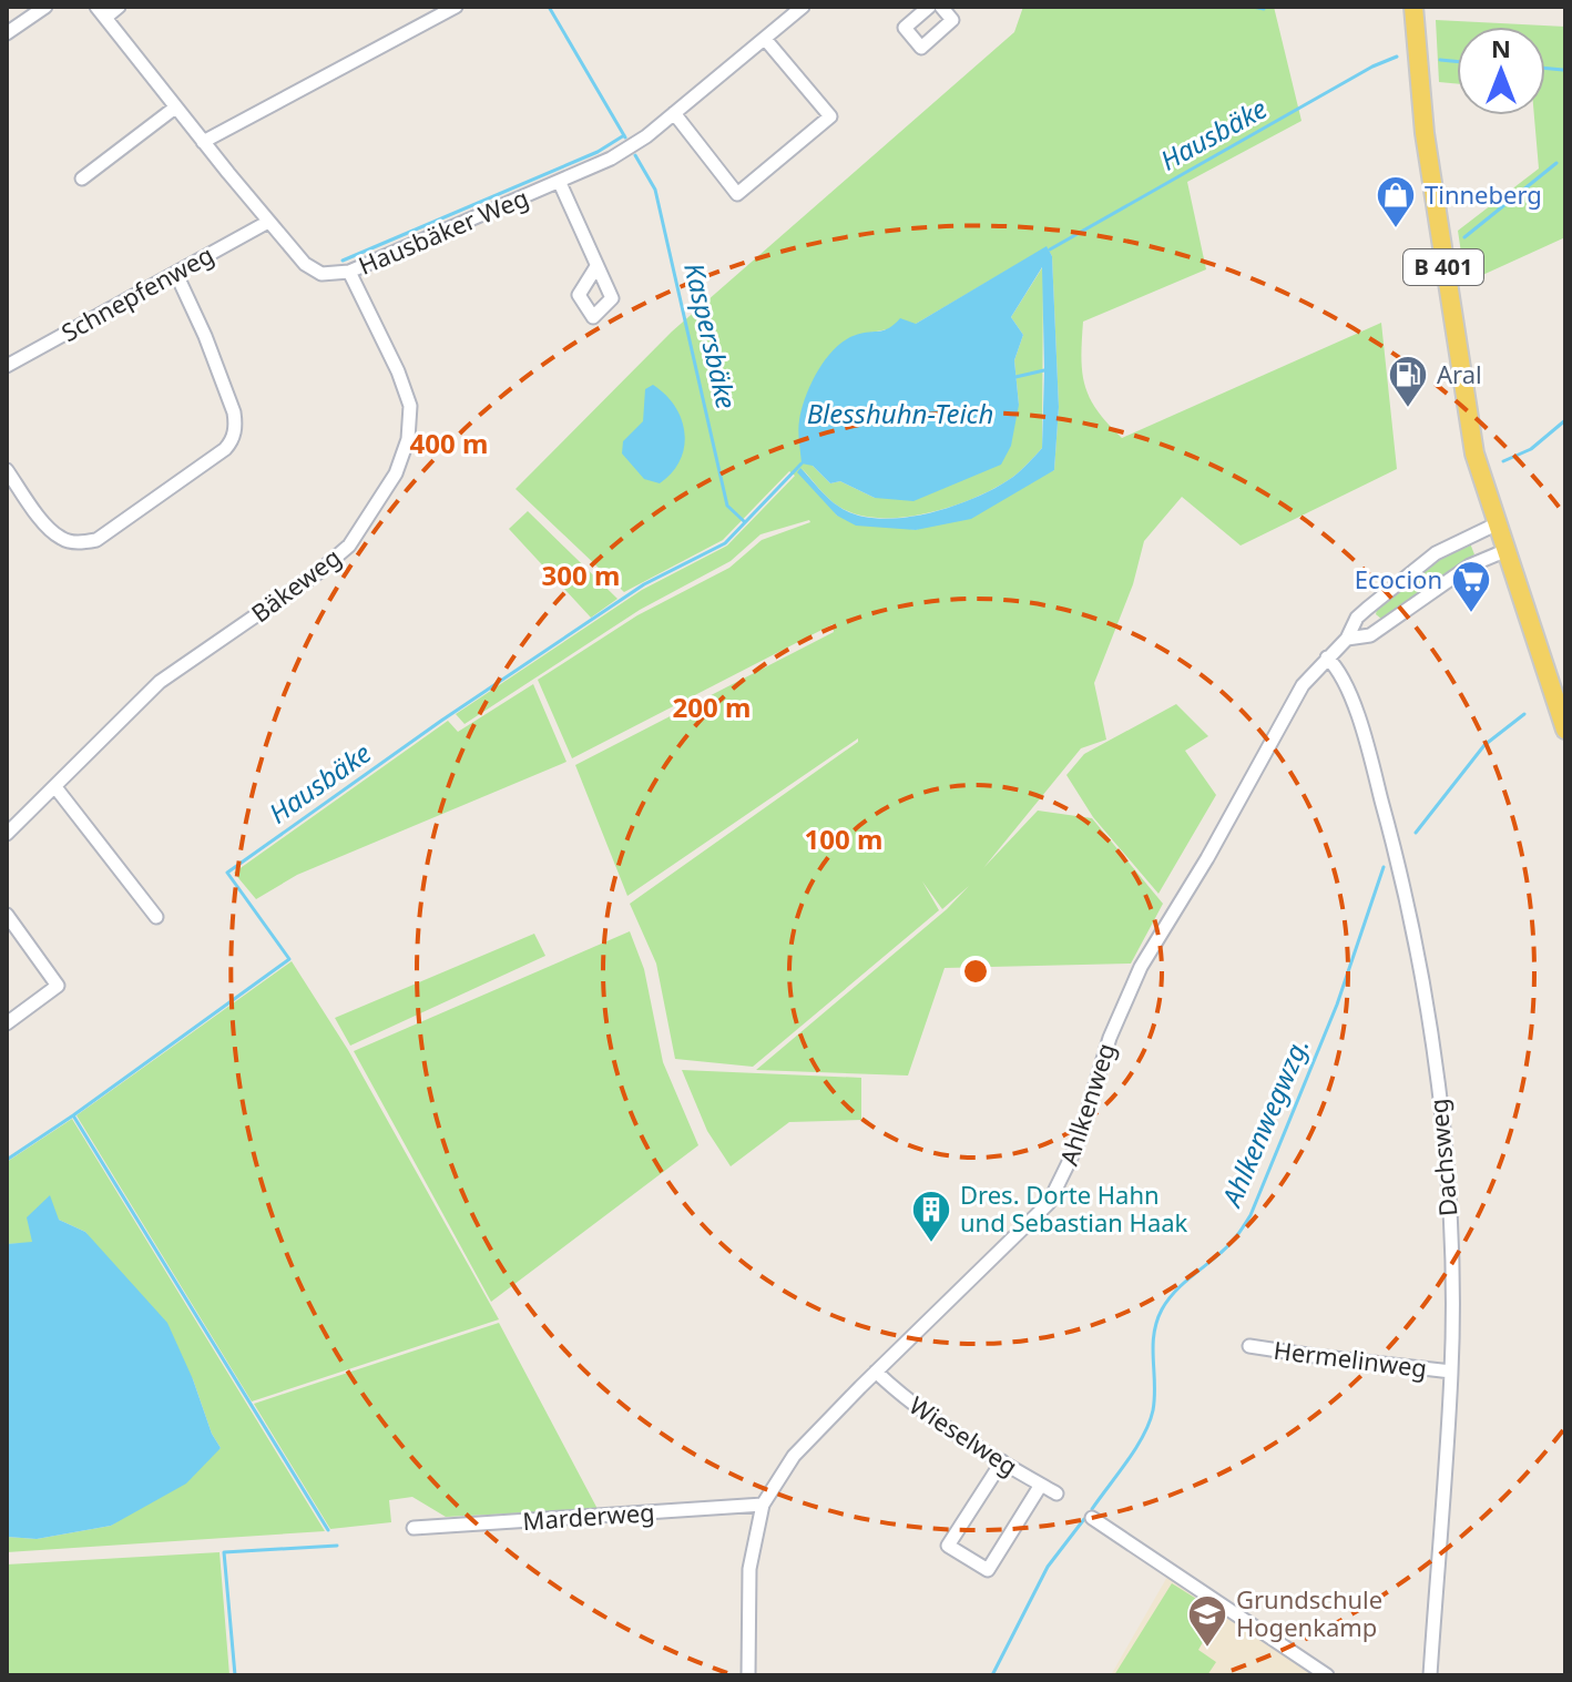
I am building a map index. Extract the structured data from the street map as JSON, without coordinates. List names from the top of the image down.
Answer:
{
  "streets": {
    "main road": ["B 401"],
    "street": [
      "Hausbäker Weg",
      "Schnepfenweg",
      "Bäkeweg",
      "Ahlkenweg",
      "Dachsweg",
      "Hermelinweg",
      "Wieselweg",
      "Marderweg"
    ]
  },
  "crossings": [
    ["Hausbäker Weg", "Schnepfenweg"],
    ["Hausbäker Weg", "Bäkeweg"],
    ["B 401", "Ahlkenweg"],
    ["Ahlkenweg", "Dachsweg"],
    ["Ahlkenweg", "Wieselweg"],
    ["Ahlkenweg", "Marderweg"],
    ["Dachsweg", "Hermelinweg"]
  ],
  "water": [
    "Hausbäke",
    "Kaspersbäke",
    "Blesshuhn-Teich",
    "Ahlkenwegwzg."
  ],
  "places": {
    "shop": ["Tinneberg"],
    "fuel station": ["Aral"],
    "supermarket": ["Ecocion"],
    "building": ["Dres. Dorte Hahn und Sebastian Haak"],
    "school or university": ["Grundschule Hogenkamp"]
  },
  "north": "top",
  "rings": [
    "400 m",
    "300 m",
    "200 m",
    "100 m"
  ]
}
